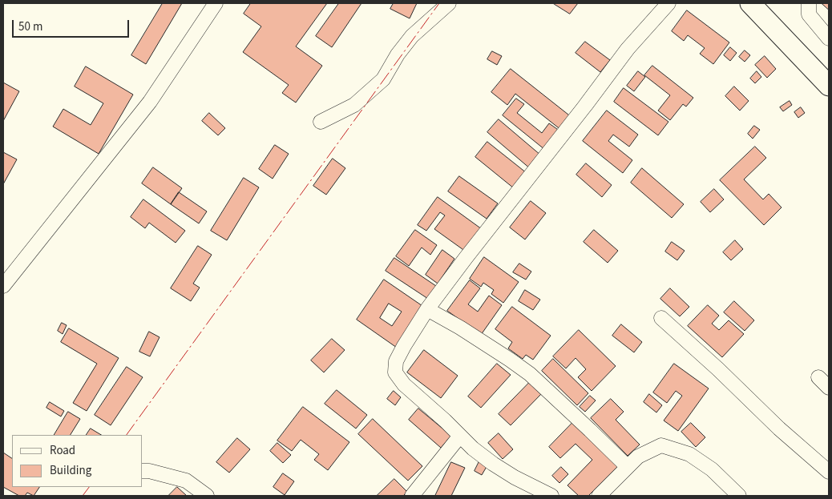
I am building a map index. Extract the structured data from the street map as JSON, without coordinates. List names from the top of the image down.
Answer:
{
  "legend": ["Road", "Building"],
  "scale_bar": "50 m"
}
